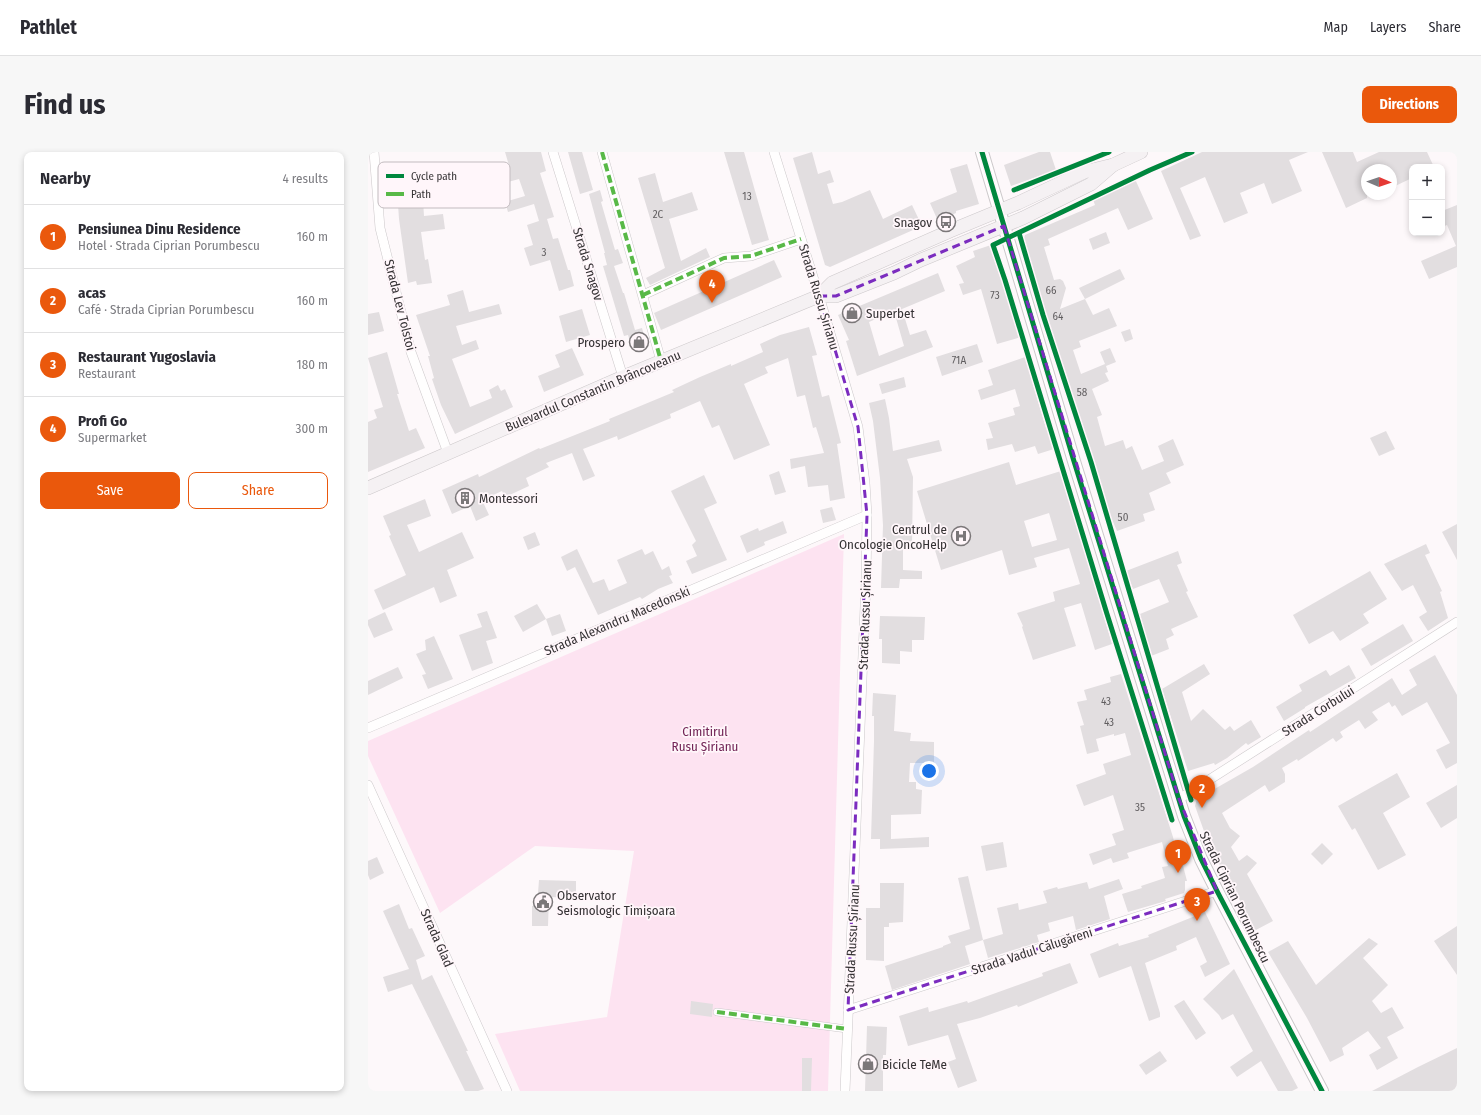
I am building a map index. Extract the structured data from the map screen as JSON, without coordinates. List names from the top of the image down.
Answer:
{
  "streets": {
    "main road": ["Bulevardul Constantin Brâncoveanu"],
    "street": [
      "Strada Snagov",
      "Strada Russu Șirianu",
      "Strada Lev Tolstoi",
      "Strada Alexandru Macedonski",
      "Strada Corbului",
      "Strada Ciprian Porumbescu",
      "Strada Glad",
      "Strada Vadul Călugăreni"
    ]
  },
  "crossings": [
    ["Strada Snagov", "Bulevardul Constantin Brâncoveanu"],
    ["Strada Russu Șirianu", "Bulevardul Constantin Brâncoveanu"],
    ["Strada Russu Șirianu", "Strada Alexandru Macedonski"],
    ["Strada Russu Șirianu", "Strada Vadul Călugăreni"],
    ["Strada Lev Tolstoi", "Bulevardul Constantin Brâncoveanu"],
    ["Bulevardul Constantin Brâncoveanu", "Strada Ciprian Porumbescu"],
    ["Strada Corbului", "Strada Ciprian Porumbescu"],
    ["Strada Ciprian Porumbescu", "Strada Vadul Călugăreni"]
  ],
  "parks": ["Cimitirul Rusu Șirianu"],
  "places": {
    "bus stop": ["Snagov"],
    "shop": ["Superbet", "Prospero", "Bicicle TeMe"],
    "building": ["Montessori"],
    "hospital": ["Centrul de Oncologie OncoHelp"],
    "public building": ["Observator Seismologic Timișoara"]
  },
  "house_numbers": [
    "13",
    "2C",
    "3",
    "66",
    "73",
    "64",
    "71A",
    "58",
    "50",
    "43",
    "43",
    "35"
  ],
  "legend": ["Cycle path", "Path"],
  "north": "right",
  "page": {
    "header": "Pathlet",
    "nav": ["Map", "Layers", "Share"],
    "buttons": [
      "Directions",
      ["Save", "Share"]
    ],
    "title": "Find us",
    "heading": ["Nearby", "4 results"],
    "map_buttons": ["+", "−"],
    "list": [
      {
        "mark": "1",
        "name": "Pensiunea Dinu Residence",
        "note": "Hotel · Strada Ciprian Porumbescu",
        "value": "160 m"
      },
      {
        "mark": "2",
        "name": "acas",
        "note": "Café · Strada Ciprian Porumbescu",
        "value": "160 m"
      },
      {
        "mark": "3",
        "name": "Restaurant Yugoslavia",
        "note": "Restaurant",
        "value": "180 m"
      },
      {
        "mark": "4",
        "name": "Profi Go",
        "note": "Supermarket",
        "value": "300 m"
      }
    ],
    "pins": [
      "4",
      "2",
      "1",
      "3"
    ]
  }
}
